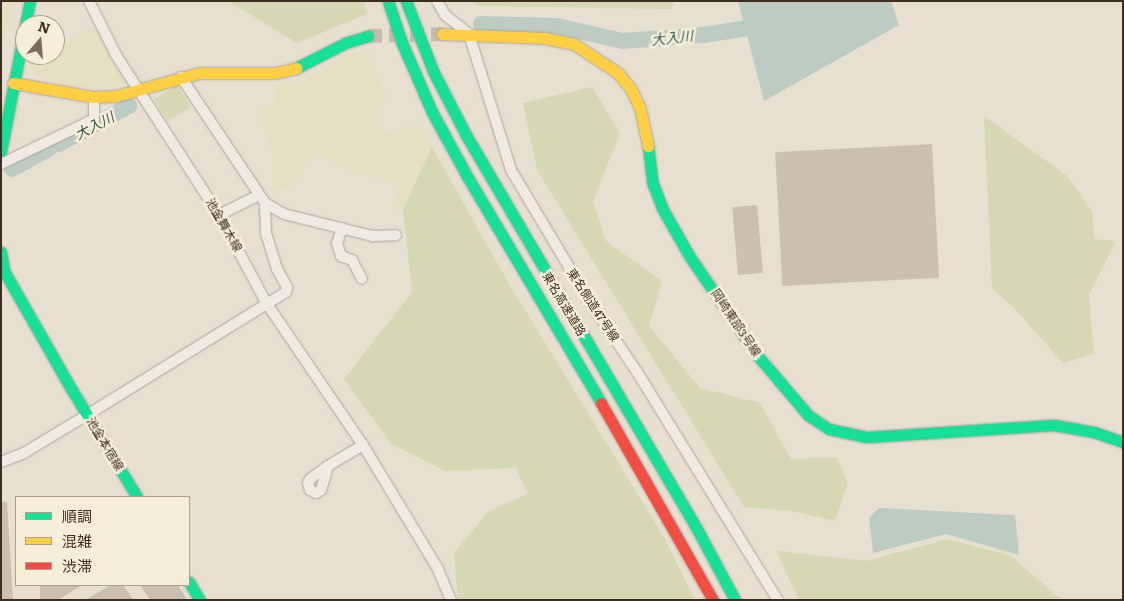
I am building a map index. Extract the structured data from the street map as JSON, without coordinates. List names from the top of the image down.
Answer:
{
  "streets": {
    "main road": ["東名高速道路", "岡崎東部3号線", "池金本宿線"],
    "street": ["池金舞木線", "東名側道47号線"]
  },
  "crossings": [
    ["東名側道47号線", "岡崎東部3号線"]
  ],
  "water": ["大入川"],
  "legend": ["順調", "混雑", "渋滞"],
  "north": "top"
}
